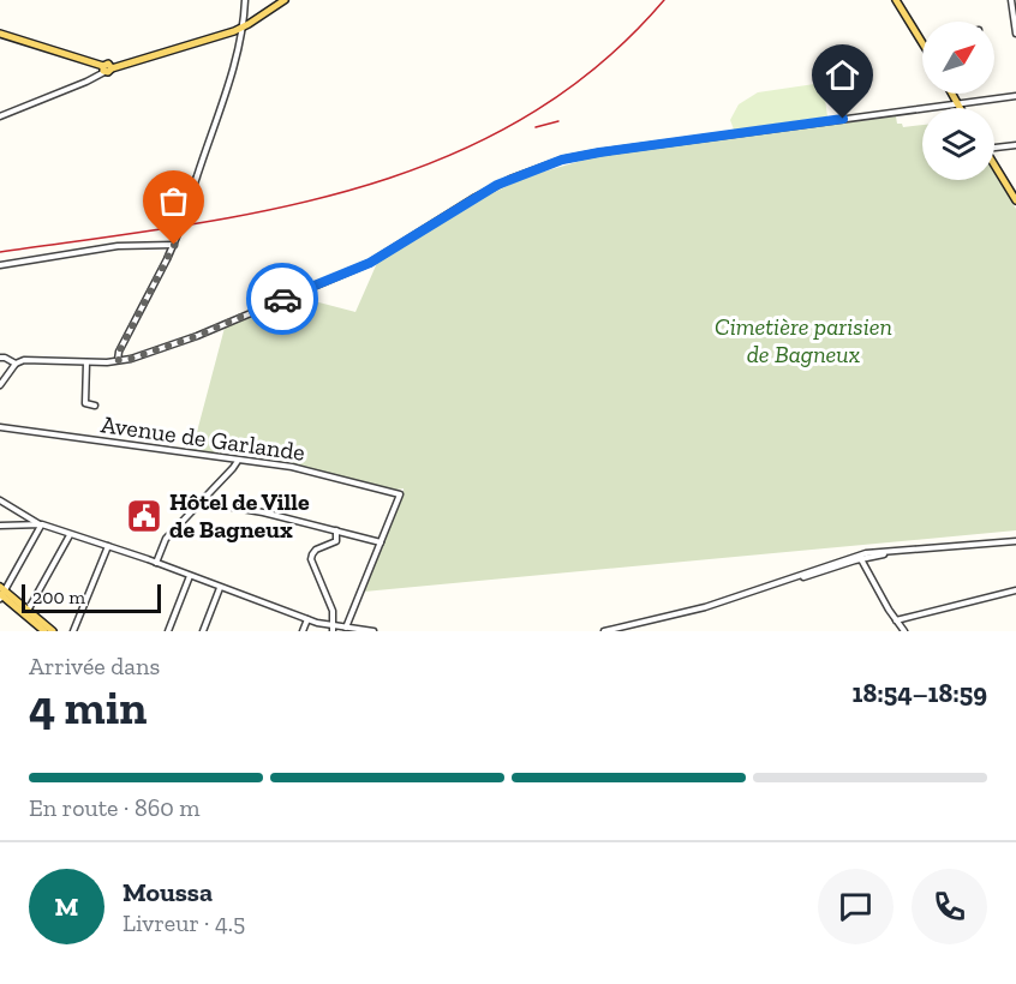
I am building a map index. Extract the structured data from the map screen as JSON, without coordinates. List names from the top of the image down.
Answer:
{
  "streets": {
    "street": ["Avenue de Garlande"]
  },
  "parks": ["Cimetière parisien de Bagneux"],
  "places": {
    "public building": ["Hôtel de Ville de Bagneux"]
  },
  "scale_bar": "200 m",
  "north": "top right",
  "page": {
    "scale": "200 m",
    "heading": ["4 min", "Arrivée dans", "18:54–18:59"],
    "panel": ["Moussa", "Livreur · 4.5"],
    "bar": "En route · 860 m",
    "round": "M"
  }
}
